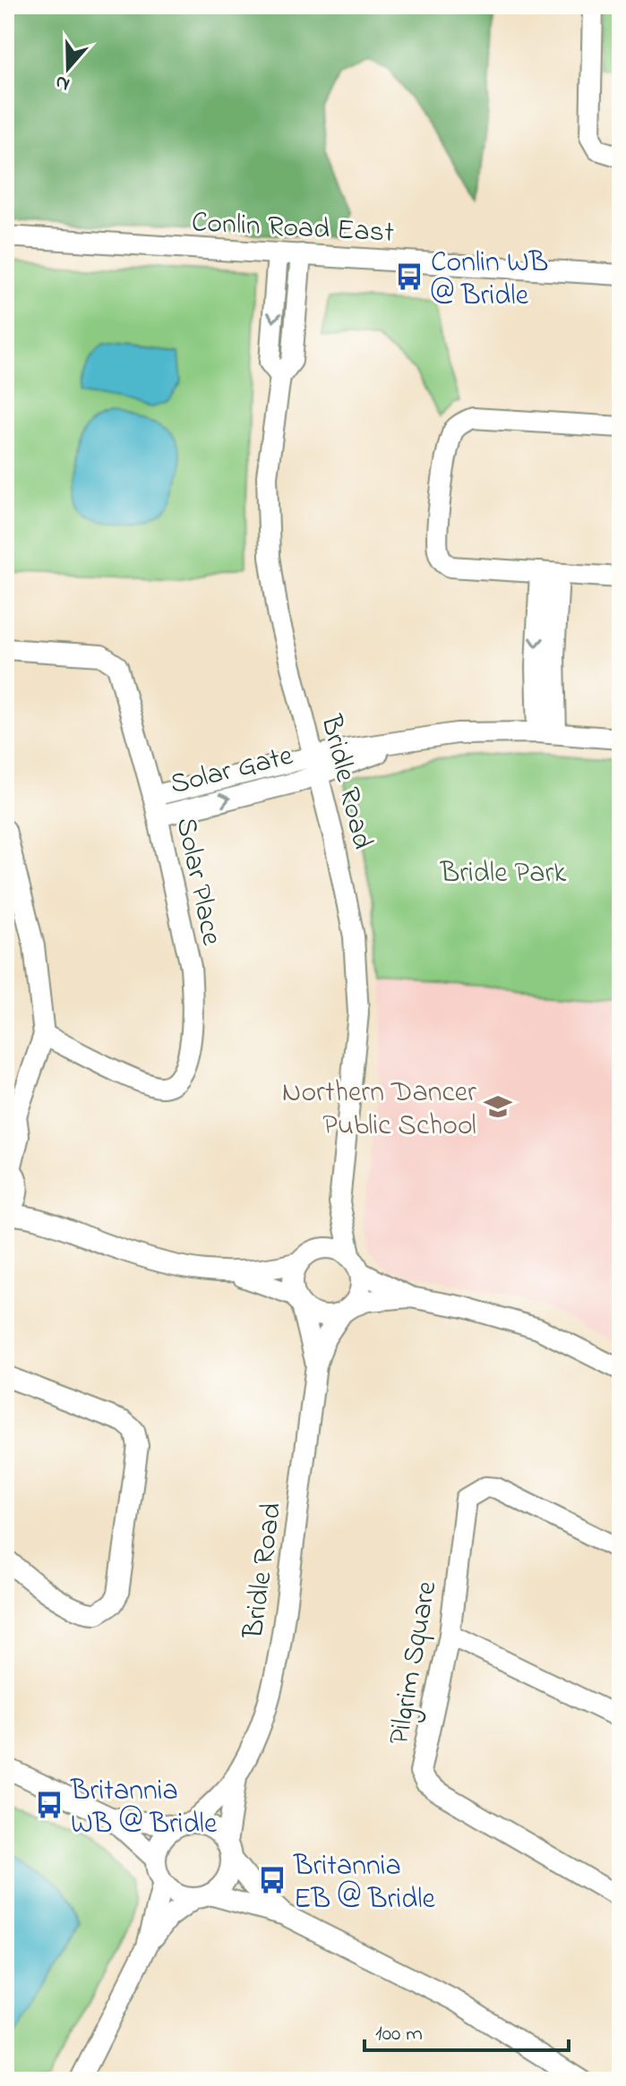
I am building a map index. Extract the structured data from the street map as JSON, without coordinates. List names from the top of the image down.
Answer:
{
  "streets": {
    "street": [
      "Conlin Road East",
      "Solar Gate",
      "Bridle Road",
      "Solar Place",
      "Pilgrim Square"
    ]
  },
  "crossings": [
    ["Conlin Road East", "Bridle Road"],
    ["Solar Gate", "Bridle Road"],
    ["Solar Gate", "Solar Place"]
  ],
  "parks": ["Bridle Park"],
  "places": {
    "bus stop": ["Conlin WB @ Bridle", "Britannia WB @ Bridle", "Britannia EB @ Bridle"],
    "school or university": ["Northern Dancer Public School"]
  },
  "scale_bar": "100 m",
  "north": "bottom"
}
